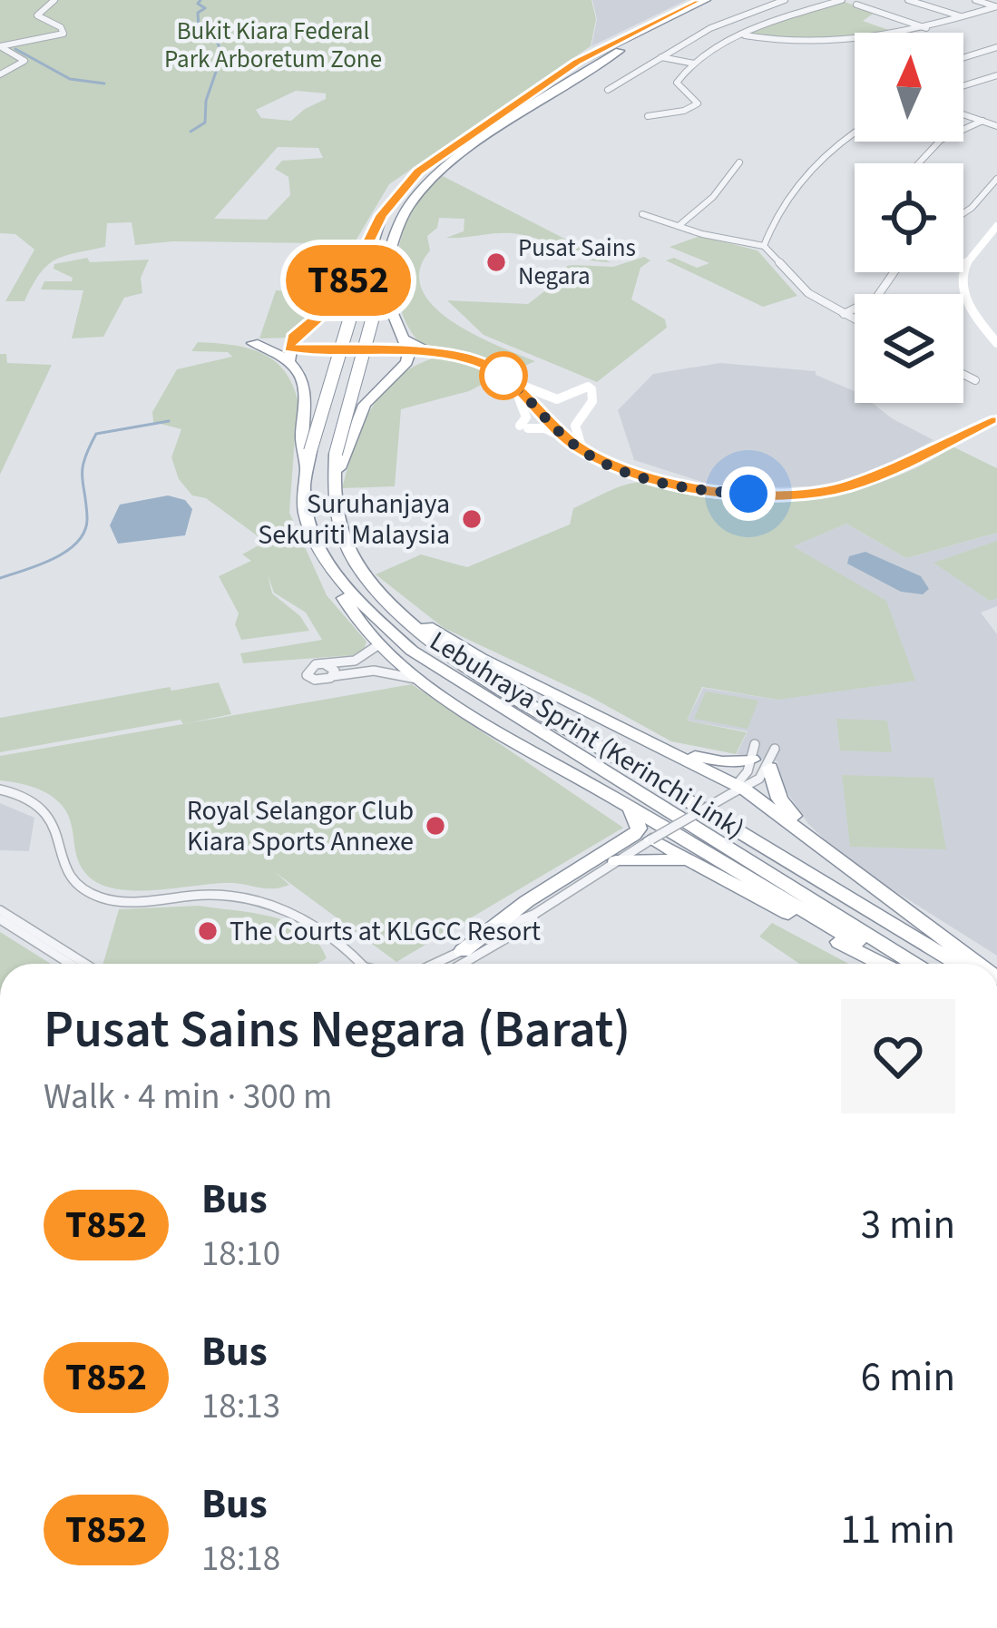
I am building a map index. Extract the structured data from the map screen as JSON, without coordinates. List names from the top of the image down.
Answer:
{
  "streets": {
    "highway": ["Lebuhraya Sprint (Kerinchi Link)"]
  },
  "parks": ["Bukit Kiara Federal Park Arboretum Zone"],
  "places": [
    "Pusat Sains Negara",
    "Suruhanjaya Sekuriti Malaysia",
    "Royal Selangor Club Kiara Sports Annexe",
    "The Courts at KLGCC Resort"
  ],
  "lines": ["bus line T852"],
  "north": "top",
  "page": {
    "on_map": "T852",
    "heading": ["Pusat Sains Negara (Barat)", "Walk · 4 min · 300 m"],
    "list": [
      {
        "mark": "T852",
        "name": "Bus",
        "note": "18:10",
        "value": "3 min"
      },
      {
        "mark": "T852",
        "name": "Bus",
        "note": "18:13",
        "value": "6 min"
      },
      {
        "mark": "T852",
        "name": "Bus",
        "note": "18:18",
        "value": "11 min"
      }
    ]
  }
}
